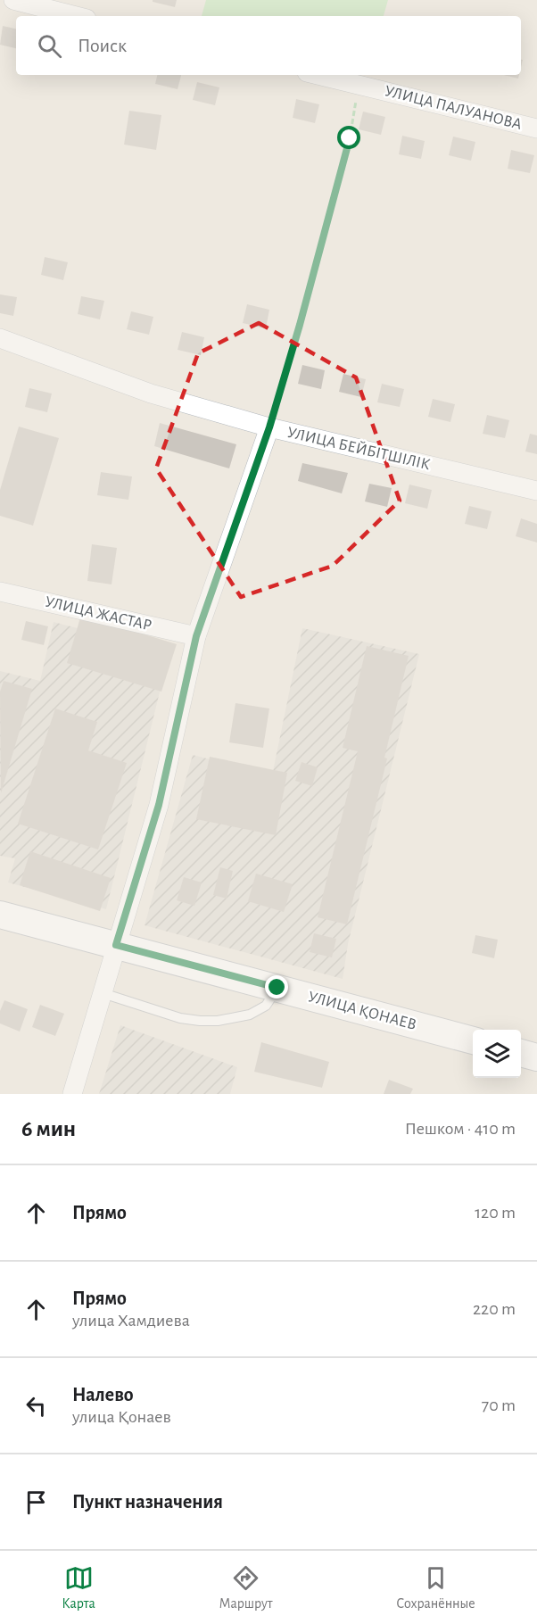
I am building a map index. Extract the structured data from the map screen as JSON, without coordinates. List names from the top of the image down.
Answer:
{
  "streets": {
    "main road": ["УЛИЦА ҚОНАЕВ"],
    "street": ["УЛИЦА ПАЛУАНОВА", "УЛИЦА БЕЙБІТШІЛІК", "УЛИЦА ЖАСТАР"]
  },
  "page": {
    "search": "Поиск",
    "heading": ["6 мин", "Пешком · 410 m"],
    "list": [
      ["Прямо", "120 m"],
      ["Прямо", "улица Хамдиева", "220 m"],
      ["Налево", "улица Қонаев", "70 m"],
      "Пункт назначения"
    ],
    "nav": ["Карта", "Маршрут", "Сохранённые"]
  }
}
